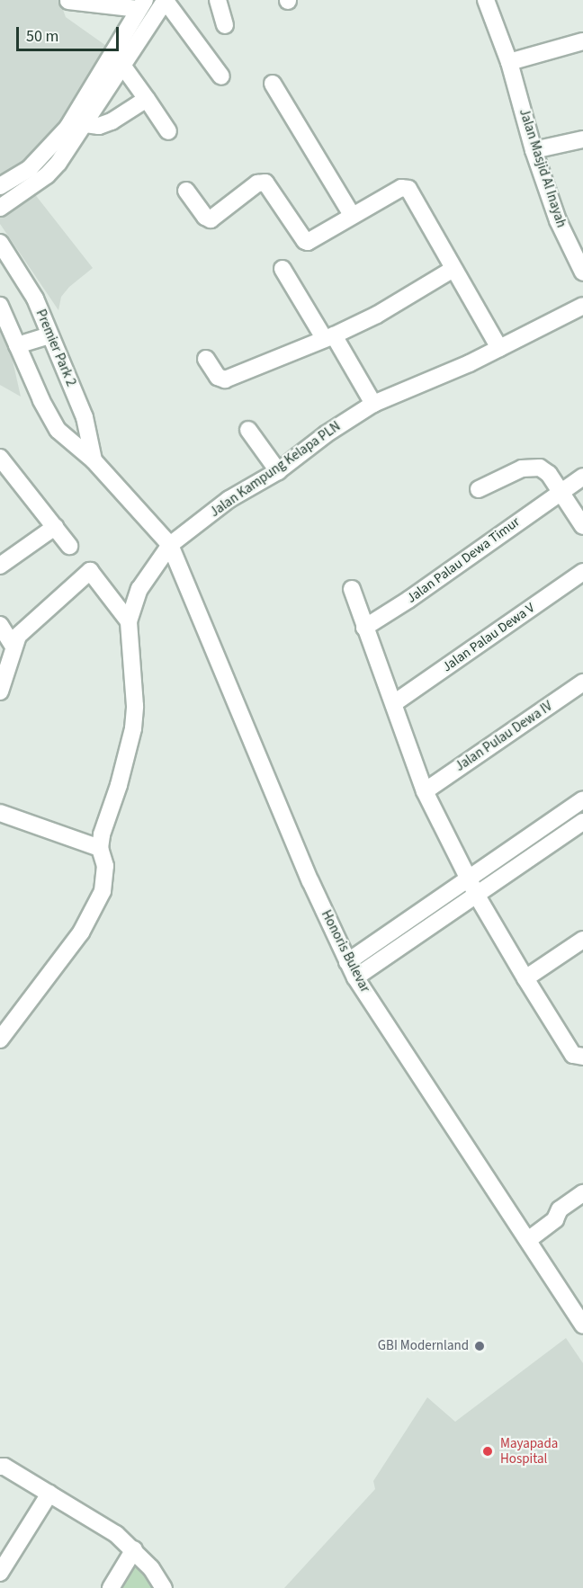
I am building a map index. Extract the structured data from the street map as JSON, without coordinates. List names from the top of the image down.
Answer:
{
  "streets": {
    "street": [
      "Jalan Masjid Al Inayah",
      "Premier Park 2",
      "Jalan Kampung Kelapa PLN",
      "Jalan Palau Dewa Timur",
      "Jalan Palau Dewa V",
      "Jalan Pulau Dewa IV",
      "Honoris Bulevar"
    ]
  },
  "crossings": [
    ["Jalan Kampung Kelapa PLN", "Honoris Bulevar"]
  ],
  "places": ["GBI Modernland", "Mayapada Hospital"],
  "scale_bar": "50 m"
}
